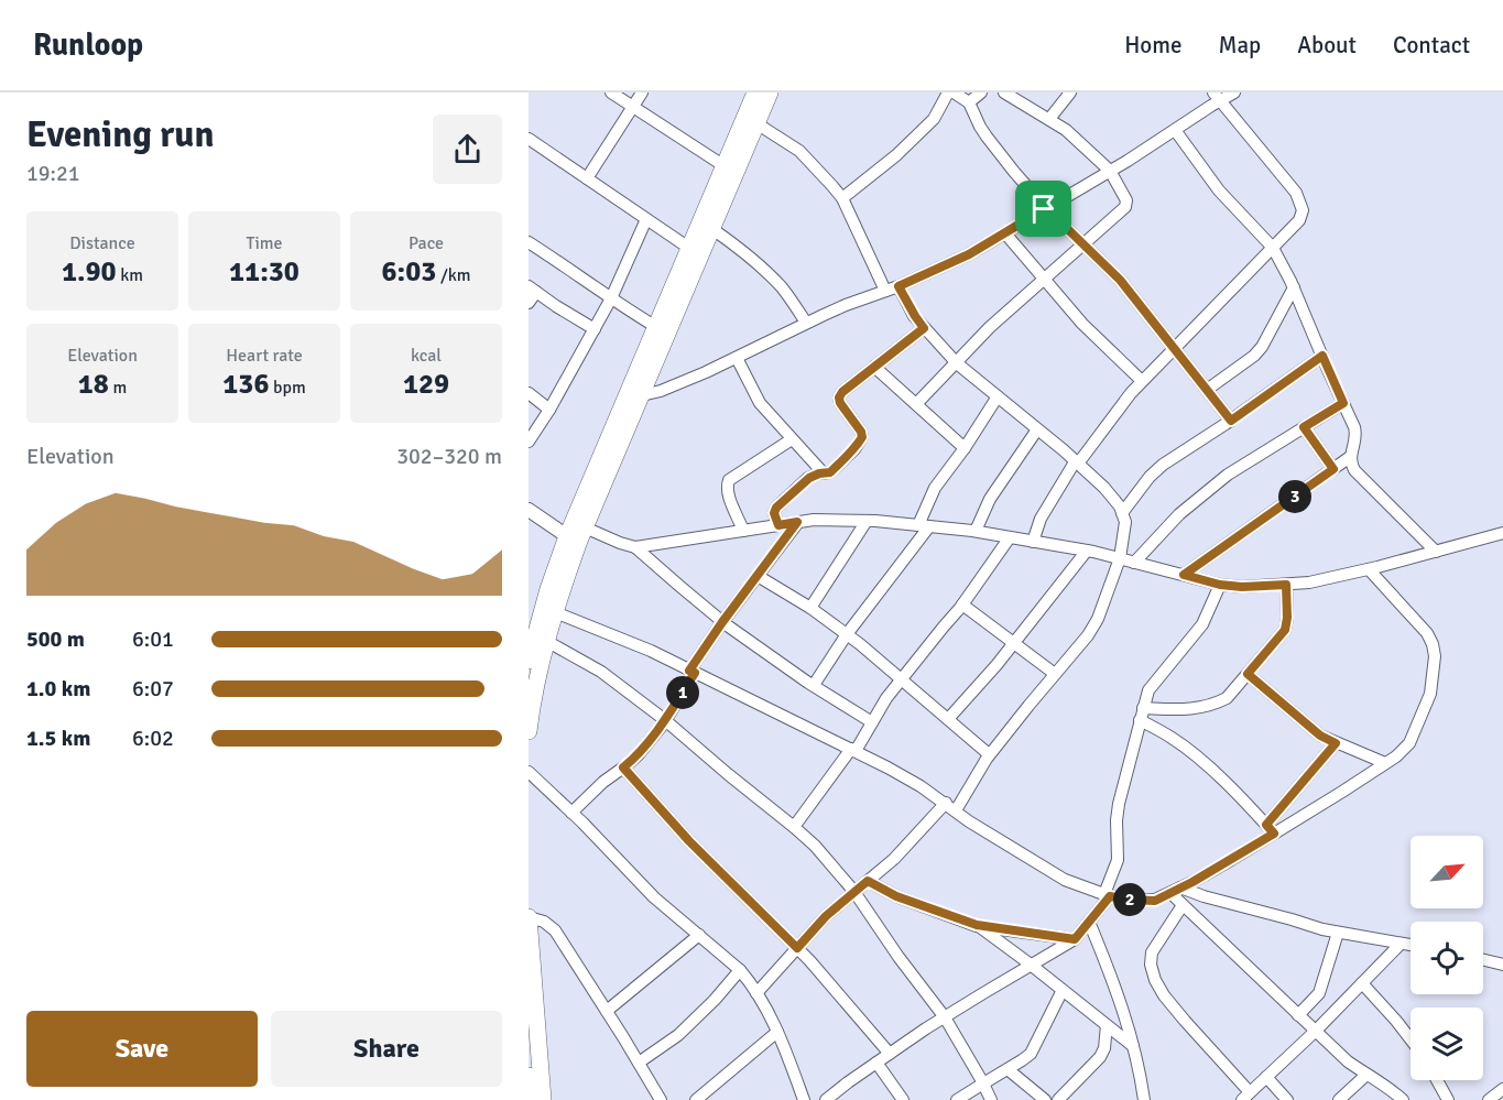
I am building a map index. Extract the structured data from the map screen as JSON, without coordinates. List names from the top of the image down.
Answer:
{
  "north": "top right",
  "page": {
    "header": "Runloop",
    "nav": [
      "Home",
      "Map",
      "About",
      "Contact"
    ],
    "heading": ["Evening run", "19:21"],
    "stats": [
      ["Distance", "1.90 km"],
      ["Time", "11:30"],
      ["Pace", "6:03 /km"],
      ["Elevation", "18 m"],
      ["Heart rate", "136 bpm"],
      ["kcal", "129"]
    ],
    "chart": ["Elevation", "302–320 m"],
    "pins": ["3", "1", "2"],
    "list": [
      {
        "name": "500 m",
        "note": "6:01"
      },
      {
        "name": "1.0 km",
        "note": "6:07"
      },
      {
        "name": "1.5 km",
        "note": "6:02"
      }
    ],
    "buttons": ["Save", "Share"]
  }
}
